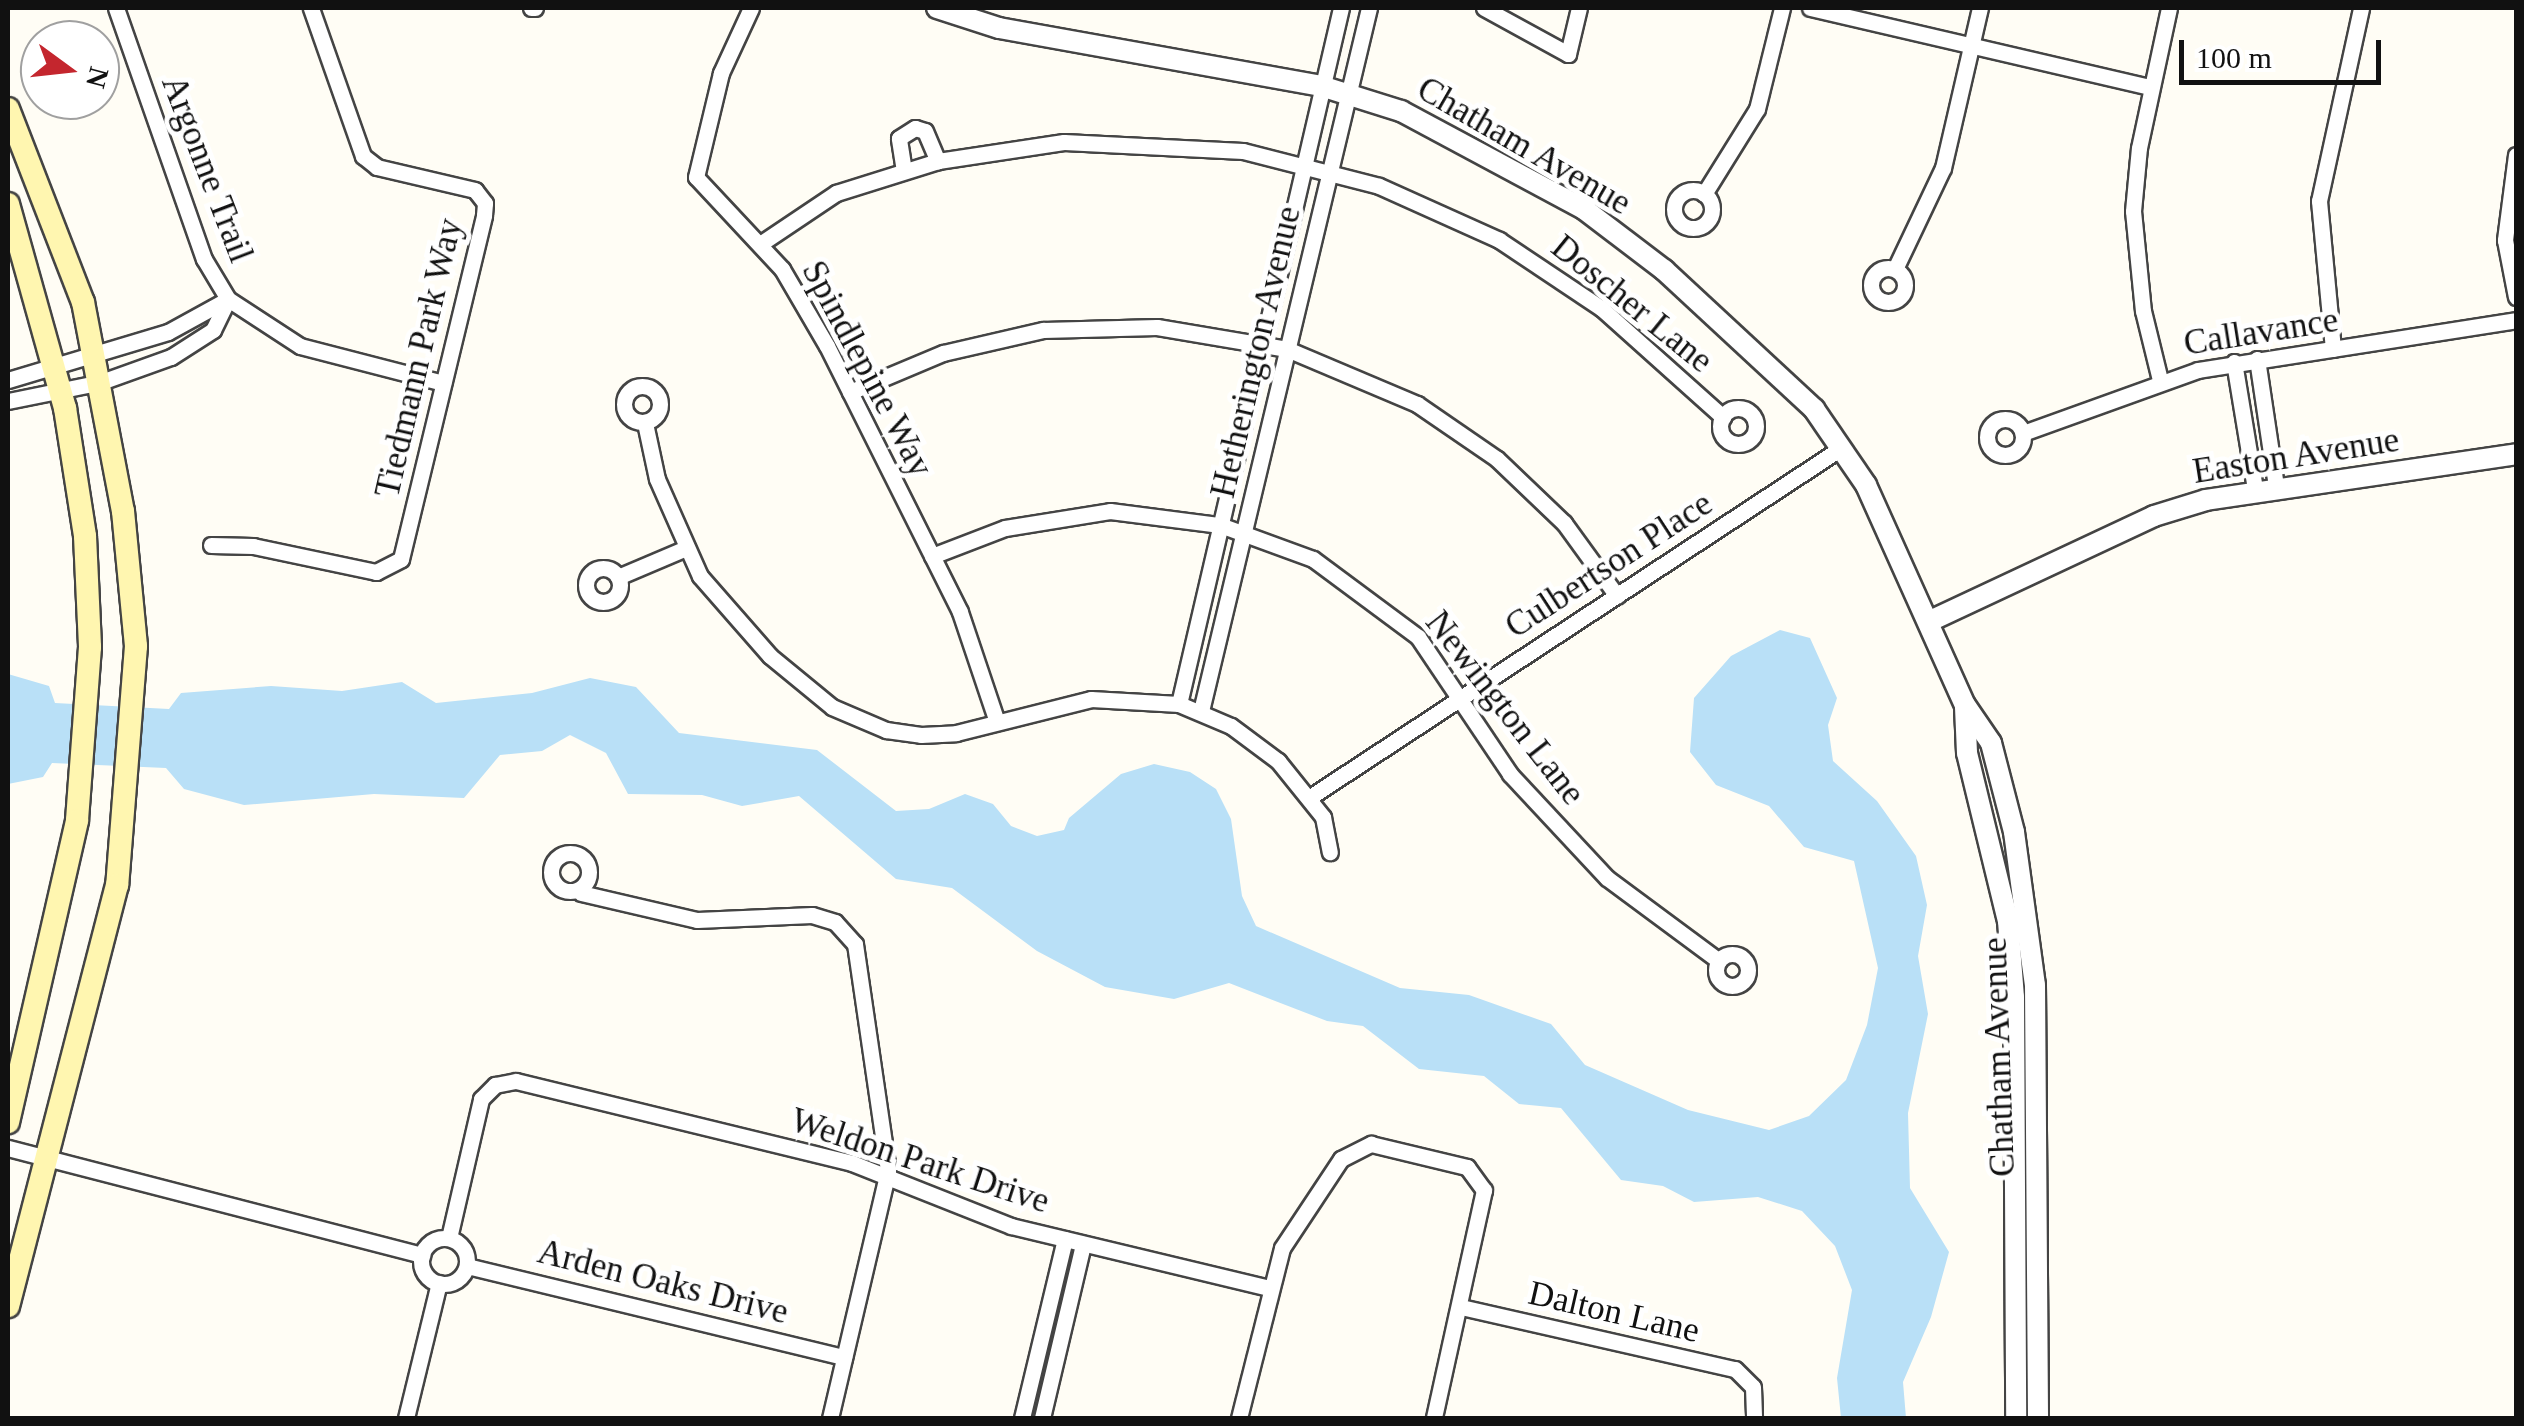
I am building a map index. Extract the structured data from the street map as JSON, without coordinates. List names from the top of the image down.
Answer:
{
  "streets": {
    "street": [
      "Chatham Avenue",
      "Argonne Trail",
      "Doscher Lane",
      "Callavance",
      "Hetherington Avenue",
      "Tiedmann Park Way",
      "Spindlepine Way",
      "Easton Avenue",
      "Culbertson Place",
      "Newington Lane",
      "Weldon Park Drive",
      "Arden Oaks Drive",
      "Dalton Lane"
    ]
  },
  "crossings": [
    ["Chatham Avenue", "Hetherington Avenue"],
    ["Chatham Avenue", "Easton Avenue"],
    ["Chatham Avenue", "Culbertson Place"],
    ["Argonne Trail", "Tiedmann Park Way"],
    ["Doscher Lane", "Hetherington Avenue"],
    ["Doscher Lane", "Spindlepine Way"],
    ["Hetherington Avenue", "Newington Lane"],
    ["Spindlepine Way", "Newington Lane"],
    ["Culbertson Place", "Newington Lane"],
    ["Weldon Park Drive", "Arden Oaks Drive"]
  ],
  "scale_bar": "100 m",
  "north": "right"
}
